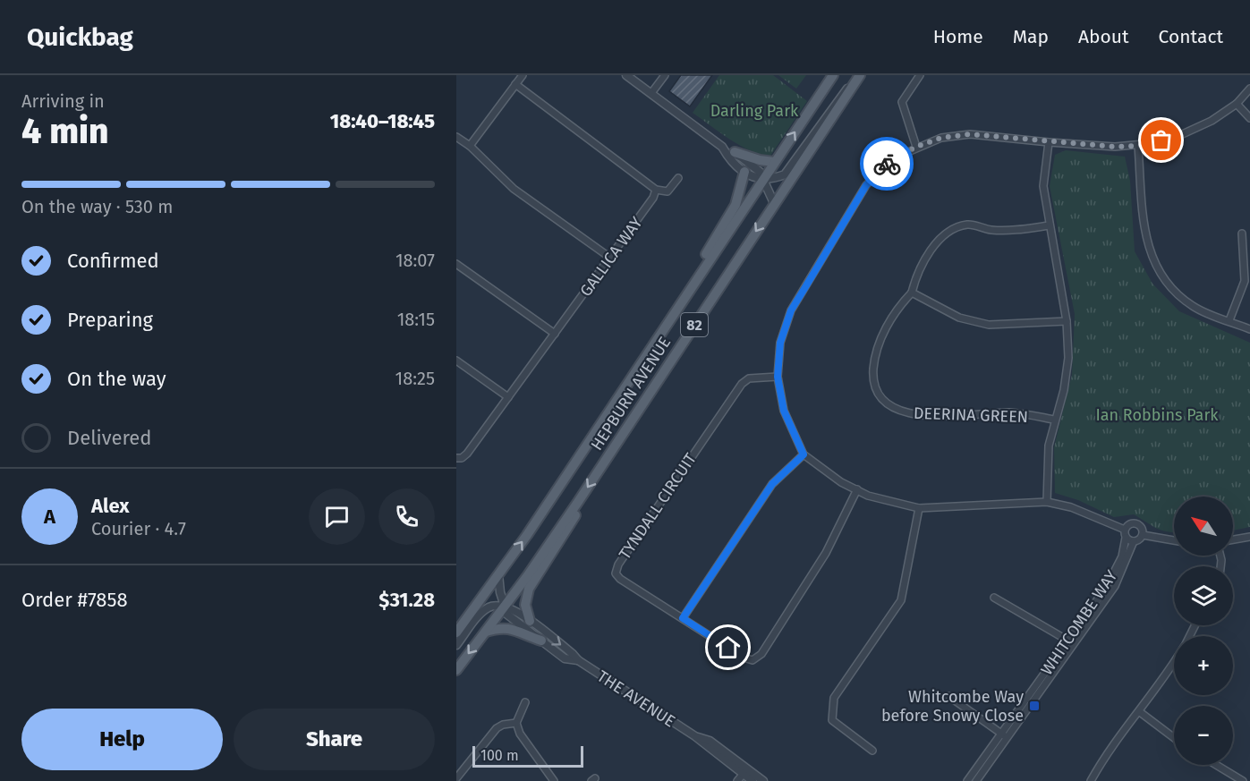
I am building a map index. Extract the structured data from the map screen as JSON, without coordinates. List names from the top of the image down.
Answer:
{
  "streets": {
    "main road": ["82", "HEPBURN AVENUE"],
    "street": [
      "GALLICA WAY",
      "DEERINA GREEN",
      "TYNDALL CIRCUIT",
      "WHITCOMBE WAY",
      "THE AVENUE"
    ]
  },
  "crossings": [
    ["HEPBURN AVENUE", "THE AVENUE"]
  ],
  "parks": ["Darling Park", "Ian Robbins Park"],
  "places": {
    "transit": ["Whitcombe Way before Snowy Close"]
  },
  "scale_bar": "100 m",
  "north": "top left",
  "page": {
    "header": "Quickbag",
    "nav": [
      "Home",
      "Map",
      "About",
      "Contact"
    ],
    "heading": ["4 min", "Arriving in", "18:40–18:45"],
    "panel": [
      "Alex",
      "Courier · 4.7",
      "Order #7858",
      "$31.28"
    ],
    "bar": "On the way · 530 m",
    "list": [
      ["Confirmed", "18:07"],
      ["Preparing", "18:15"],
      ["On the way", "18:25"],
      "Delivered"
    ],
    "round": "A",
    "map_buttons": ["+", "−"],
    "buttons": ["Help", "Share"],
    "scale": "100 m"
  }
}
